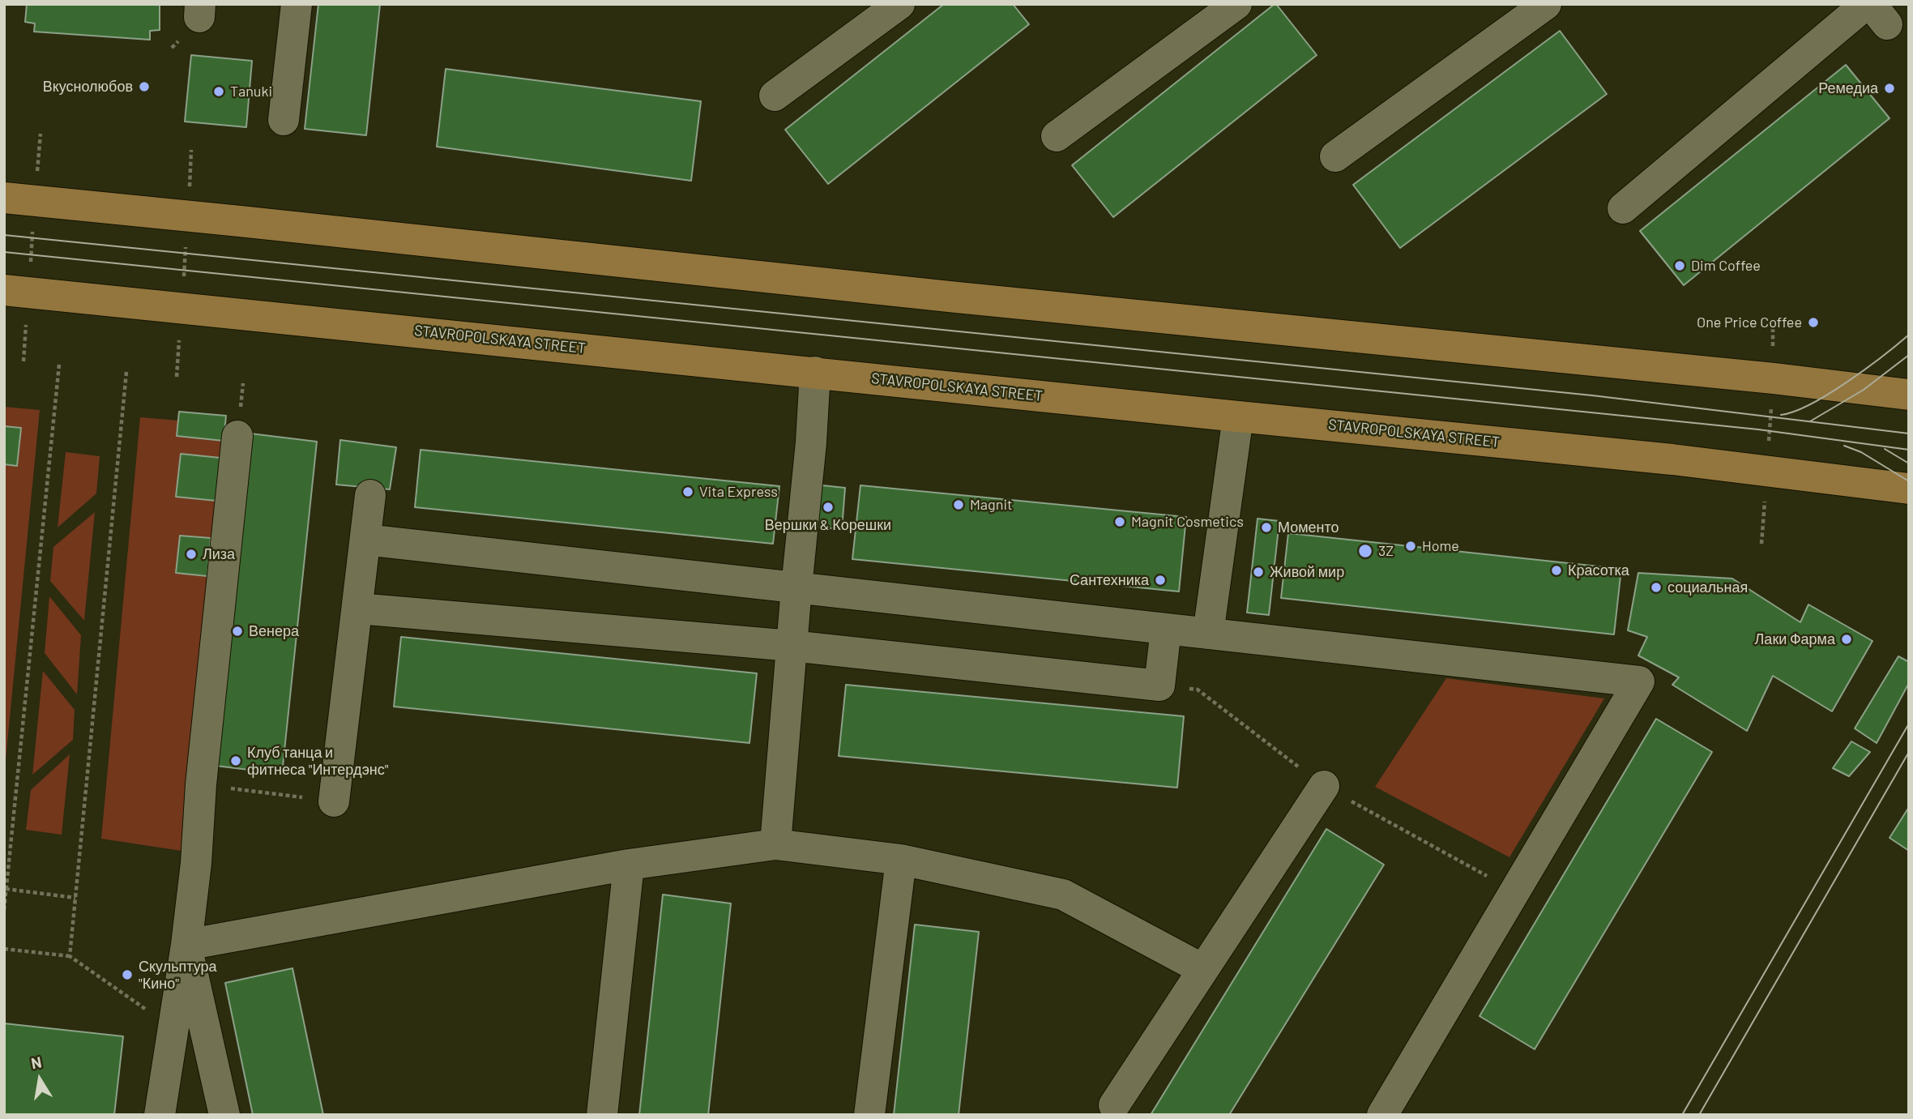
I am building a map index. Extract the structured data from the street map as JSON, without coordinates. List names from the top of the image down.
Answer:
{
  "streets": {
    "main road": ["STAVROPOLSKAYA STREET"]
  },
  "places": [
    "Вкуснолюбов",
    "Ремедиа",
    "Tanuki",
    "Dim Coffee",
    "One Price Coffee",
    "Vita Express",
    "Magnit",
    "Вершки & Корешки",
    "Magnit Cosmetics",
    "Моменто",
    "Home",
    "3Z",
    "Лиза",
    "Красотка",
    "Живой мир",
    "Сантехника",
    "социальная",
    "Венера",
    "Лаки Фарма",
    "Клуб танца и фитнеса \"Интердэнс\"",
    "Скульптура \"Кино\""
  ],
  "north": "top"
}
